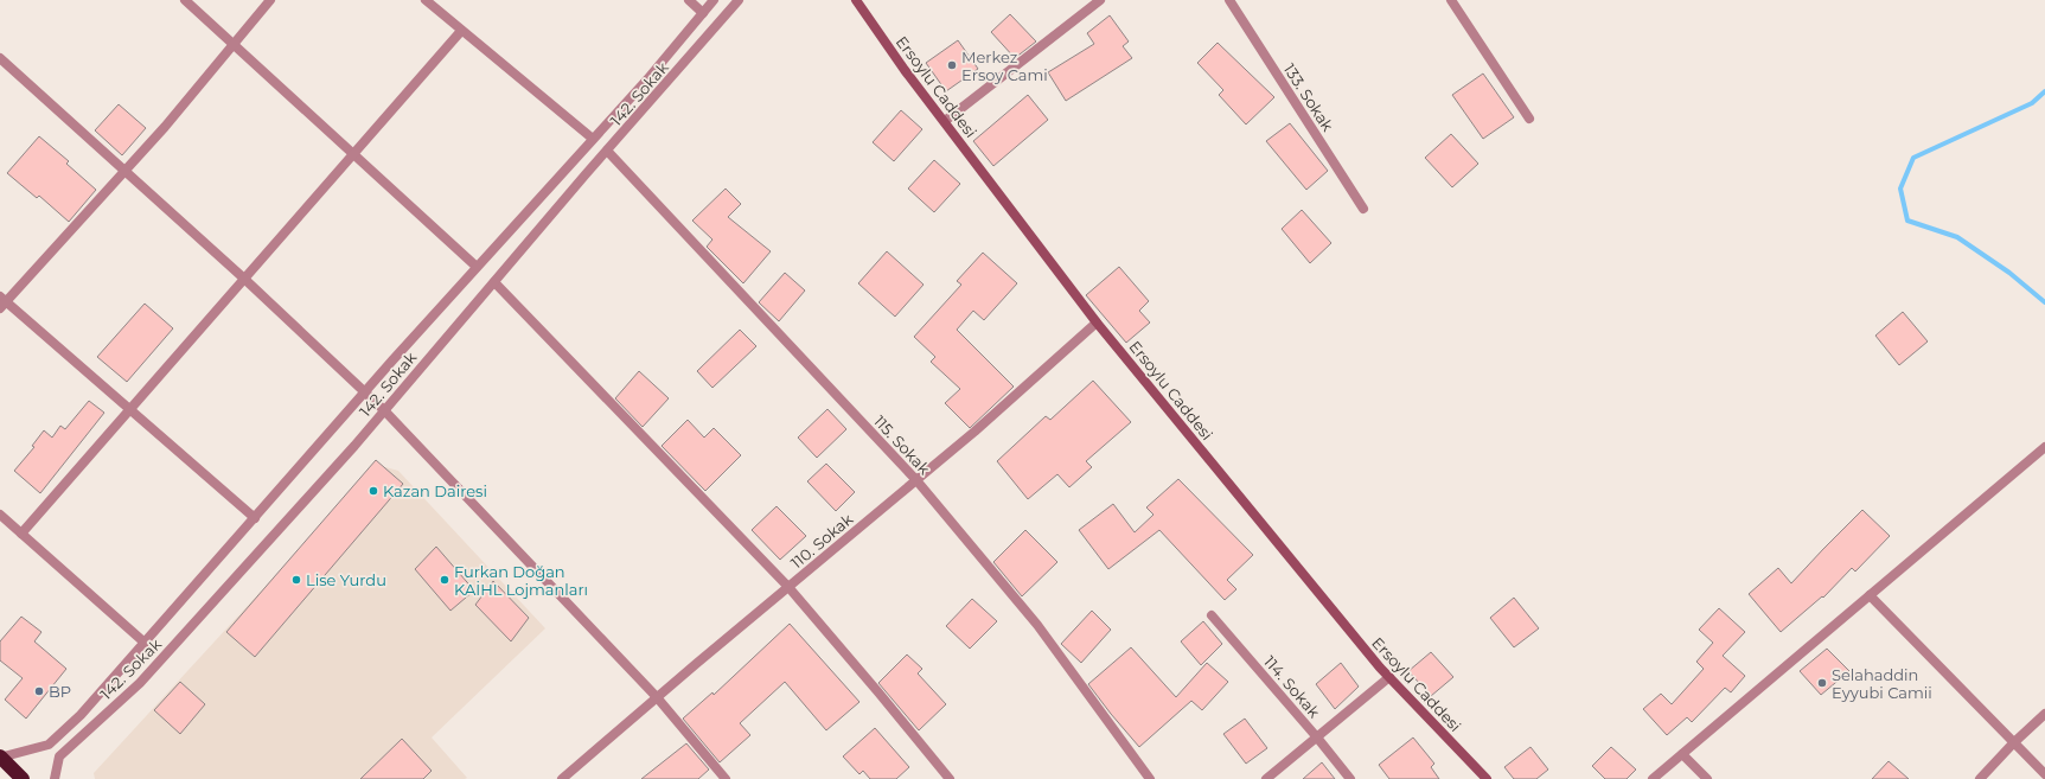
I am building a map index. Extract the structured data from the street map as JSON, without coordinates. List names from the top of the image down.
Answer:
{
  "streets": {
    "street": [
      "Ersoylu Caddesi",
      "142. Sokak",
      "133. Sokak",
      "115. Sokak",
      "110. Sokak",
      "114. Sokak"
    ]
  },
  "crossings": [
    ["Ersoylu Caddesi", "110. Sokak"],
    ["142. Sokak", "115. Sokak"],
    ["115. Sokak", "110. Sokak"]
  ],
  "places": [
    "Merkez Ersoy Cami",
    "Kazan Dairesi",
    "Lise Yurdu",
    "Furkan Doğan KAİHL Lojmanları",
    "Selahaddin Eyyubi Camii",
    "BP"
  ]
}
